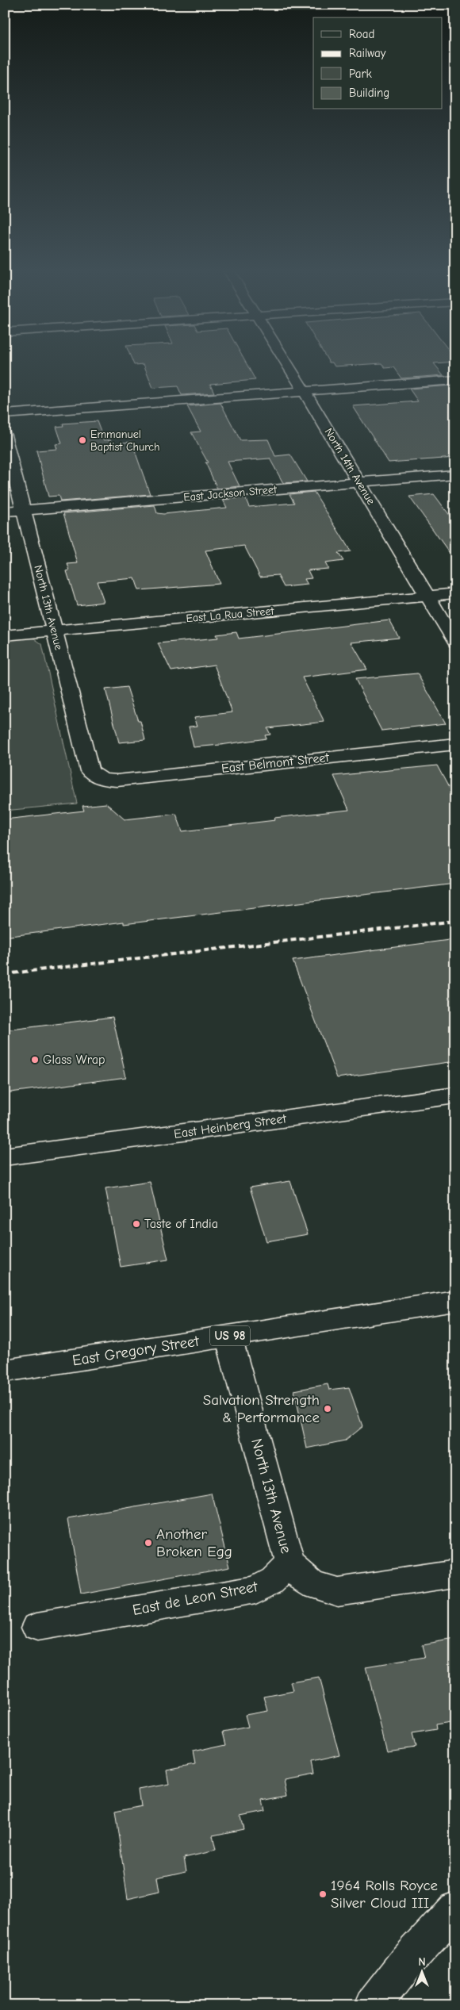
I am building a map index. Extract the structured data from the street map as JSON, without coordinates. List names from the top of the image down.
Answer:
{
  "streets": {
    "main road": [
      "North 14th Avenue",
      "East Jackson Street",
      "North 13th Avenue",
      "East La Rua Street",
      "East Belmont Street",
      "East Heinberg Street",
      "US 98",
      "East Gregory Street",
      "East de Leon Street"
    ]
  },
  "crossings": [
    ["North 14th Avenue", "East Jackson Street"],
    ["North 14th Avenue", "East La Rua Street"],
    ["East Jackson Street", "North 13th Avenue"],
    ["North 13th Avenue", "East La Rua Street"],
    ["North 13th Avenue", "East Belmont Street"],
    ["North 13th Avenue", "East Gregory Street"],
    ["North 13th Avenue", "East de Leon Street"]
  ],
  "places": [
    "Emmanuel Baptist Church",
    "Glass Wrap",
    "Taste of India",
    "Salvation Strength & Performance",
    "Another Broken Egg",
    "1964 Rolls Royce Silver Cloud III"
  ],
  "legend": [
    "Road",
    "Railway",
    "Park",
    "Building"
  ],
  "north": "top"
}
